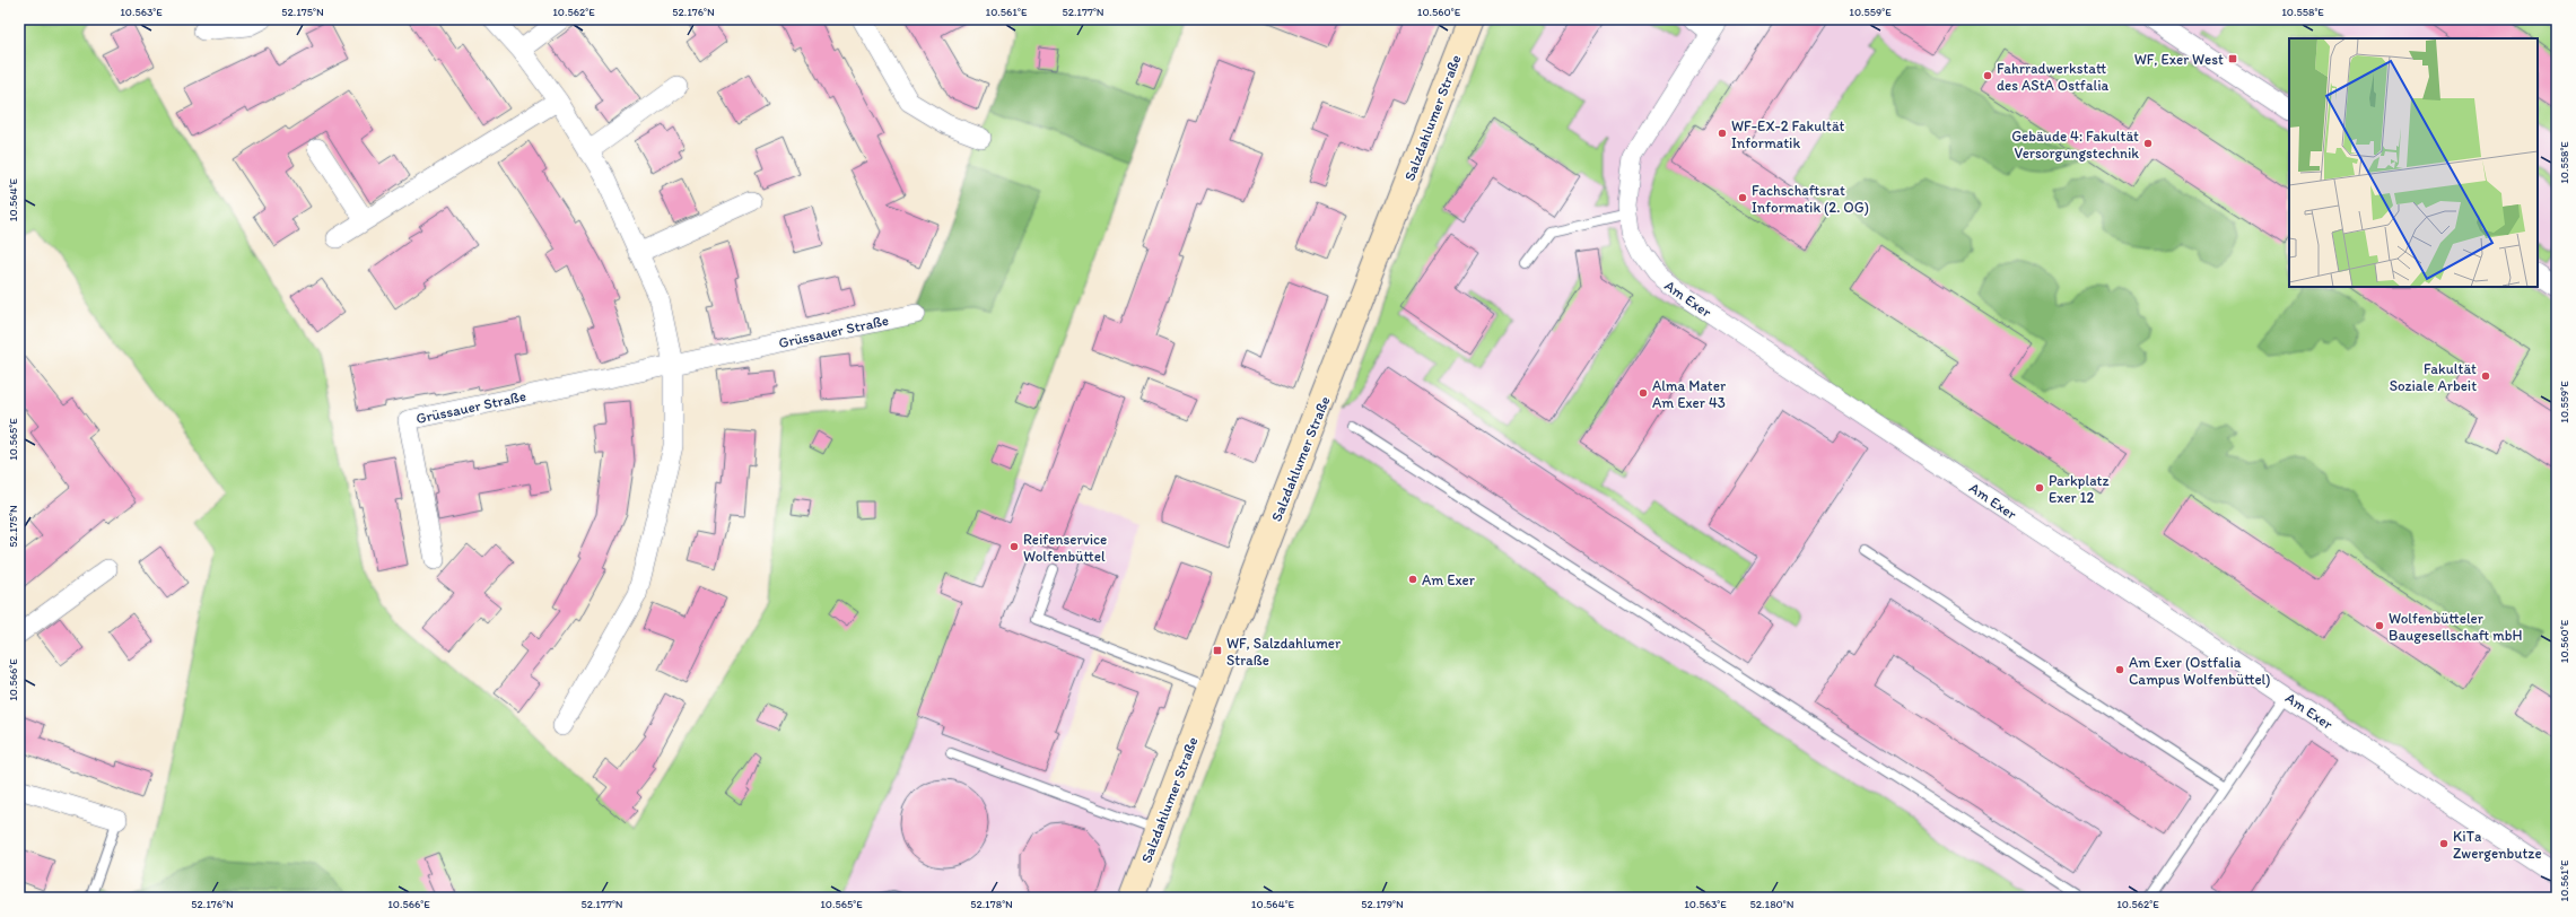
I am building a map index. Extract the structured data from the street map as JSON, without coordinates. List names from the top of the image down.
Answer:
{
  "streets": {
    "street": ["Salzdahlumer Straße", "Am Exer", "Grüssauer Straße"]
  },
  "places": {
    "transit": ["WF, Exer West", "WF, Salzdahlumer Straße"],
    "other": [
      "Fahrradwerkstatt des AStA Ostfalia",
      "WF-EX-2 Fakultät Informatik",
      "Gebäude 4: Fakultät Versorgungstechnik",
      "Fachschaftsrat Informatik (2. OG)",
      "Fakultät Soziale Arbeit",
      "Alma Mater Am Exer 43",
      "Parkplatz Exer 12",
      "Reifenservice Wolfenbüttel",
      "Am Exer",
      "Wolfenbütteler Baugesellschaft mbH",
      "Am Exer (Ostfalia Campus Wolfenbüttel)",
      "KiTa Zwergenbutze"
    ]
  },
  "coordinates": [
    "10.563°E",
    "52.175°N",
    "10.562°E",
    "52.176°N",
    "10.561°E",
    "52.177°N",
    "10.560°E",
    "10.559°E",
    "10.558°E",
    "10.564°E",
    "10.565°E",
    "10.566°E",
    "52.178°N",
    "52.179°N",
    "52.180°N"
  ]
}
